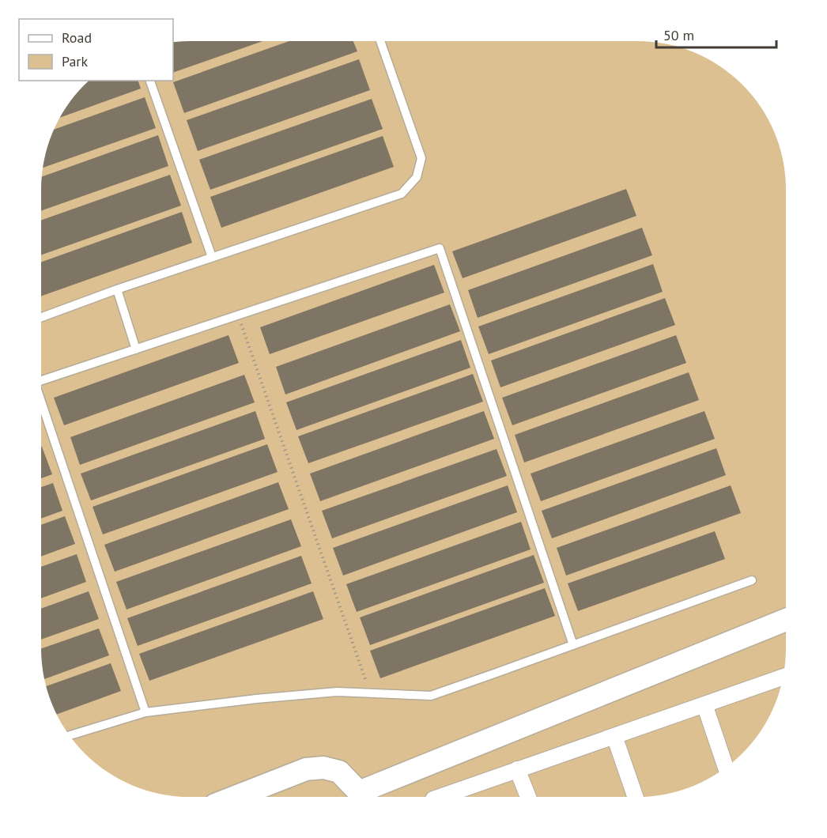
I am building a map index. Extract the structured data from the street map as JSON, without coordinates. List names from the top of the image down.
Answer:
{
  "legend": ["Road", "Park"],
  "scale_bar": "50 m"
}
